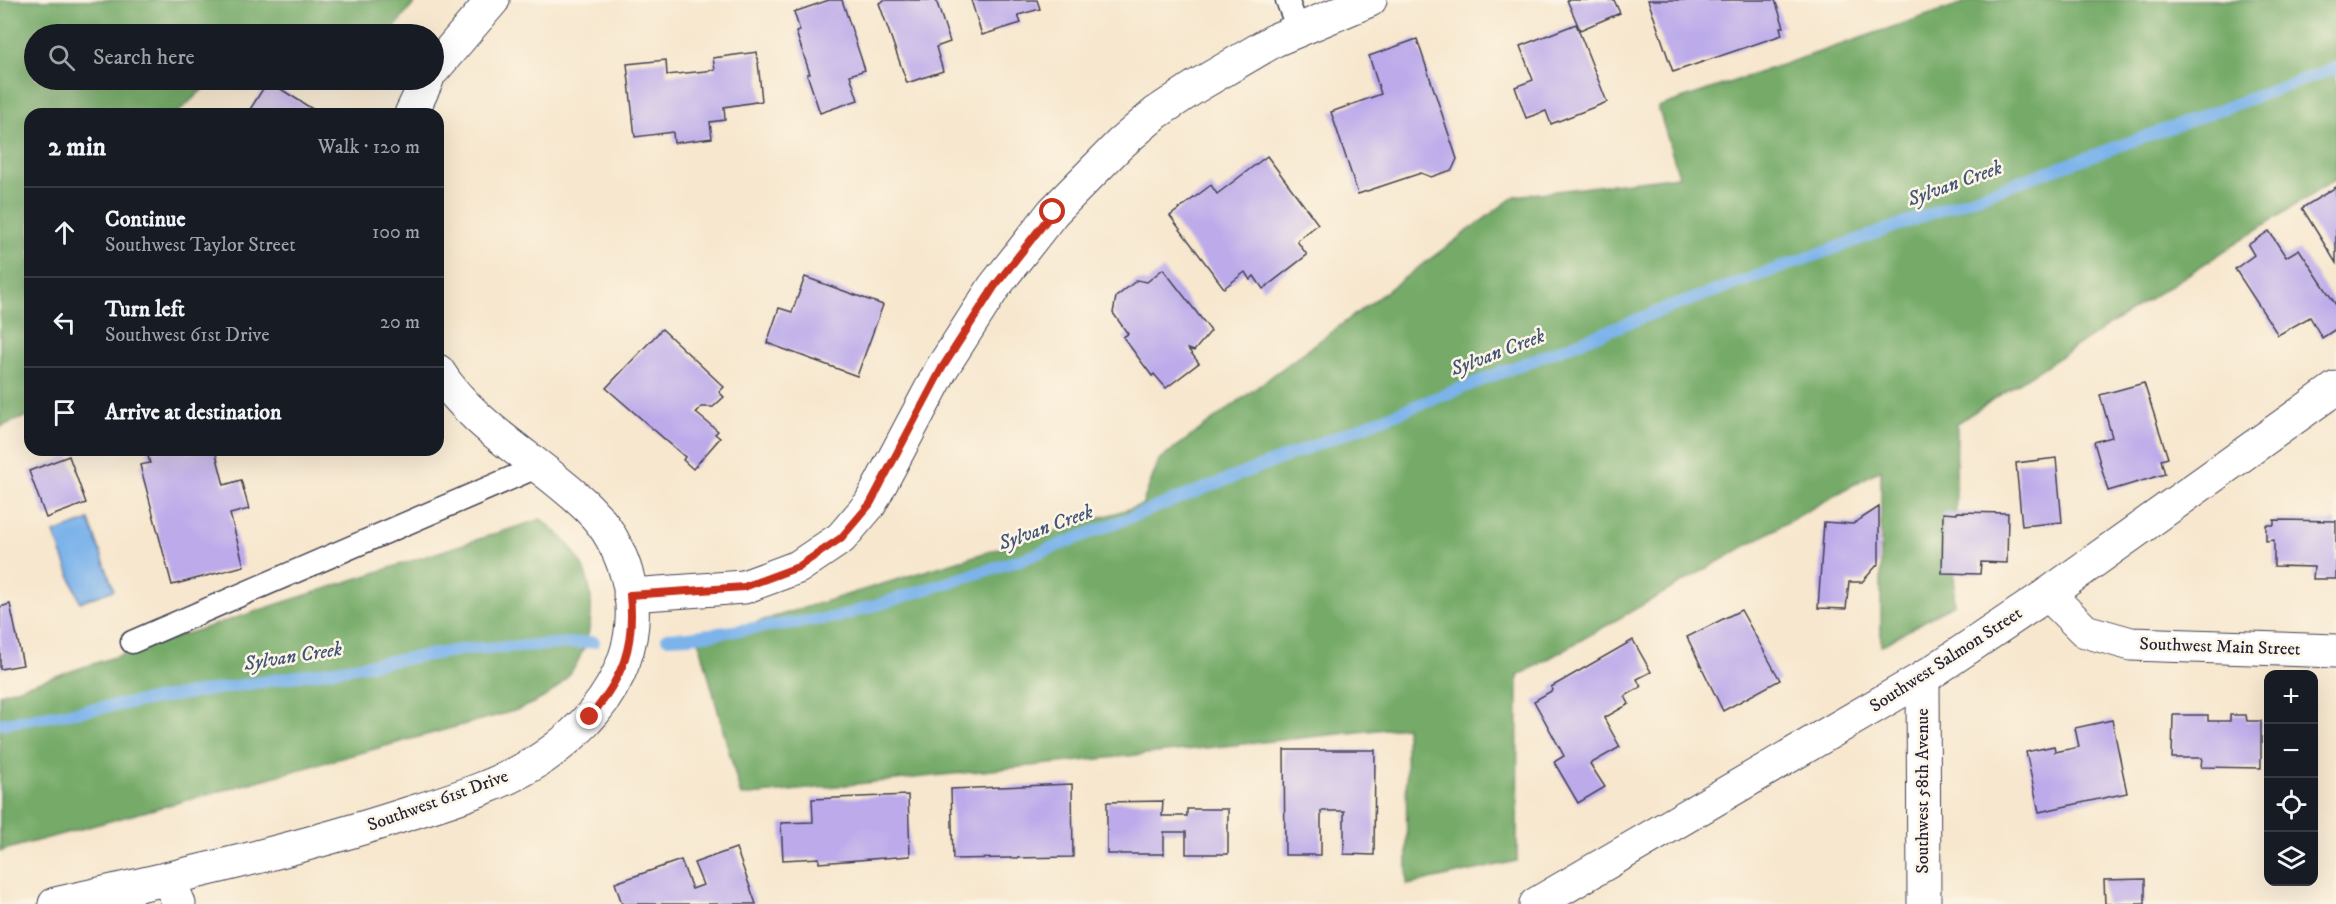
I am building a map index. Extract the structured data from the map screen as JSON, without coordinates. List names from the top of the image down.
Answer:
{
  "streets": {
    "street": [
      "Southwest Main Street",
      "Southwest Salmon Street",
      "Southwest 58th Avenue",
      "Southwest 61st Drive"
    ]
  },
  "crossings": [
    ["Southwest Main Street", "Southwest Salmon Street"],
    ["Southwest Salmon Street", "Southwest 58th Avenue"]
  ],
  "water": ["Sylvan Creek"],
  "page": {
    "search": "Search here",
    "heading": ["2 min", "Walk · 120 m"],
    "list": [
      ["Continue", "Southwest Taylor Street", "100 m"],
      ["Turn left", "Southwest 61st Drive", "20 m"],
      "Arrive at destination"
    ],
    "map_buttons": ["+", "−"]
  }
}
